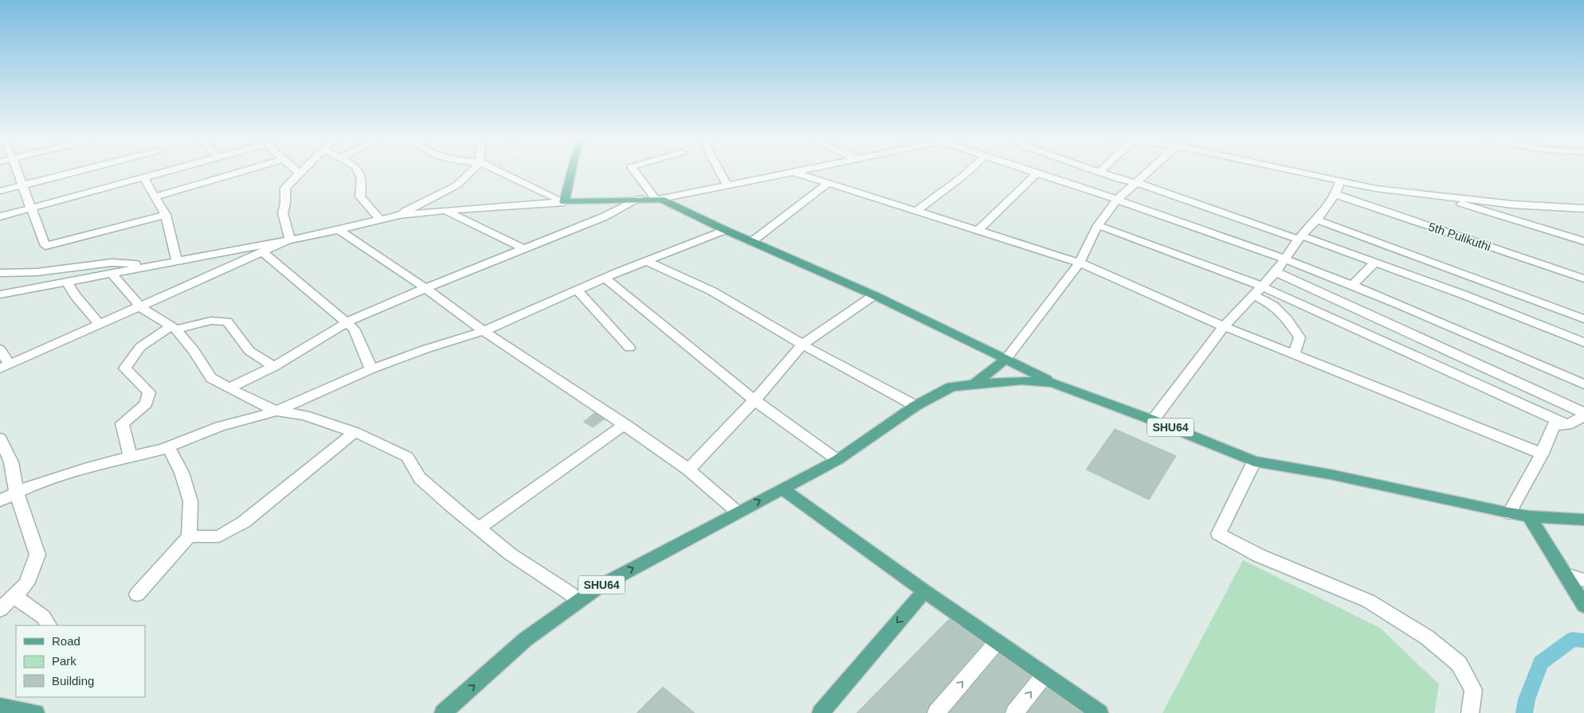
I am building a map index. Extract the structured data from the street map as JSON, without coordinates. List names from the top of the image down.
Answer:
{
  "streets": {
    "main road": ["SHU64"],
    "street": ["5th Pulikuthi"]
  },
  "legend": ["Road", "Park", "Building"]
}
